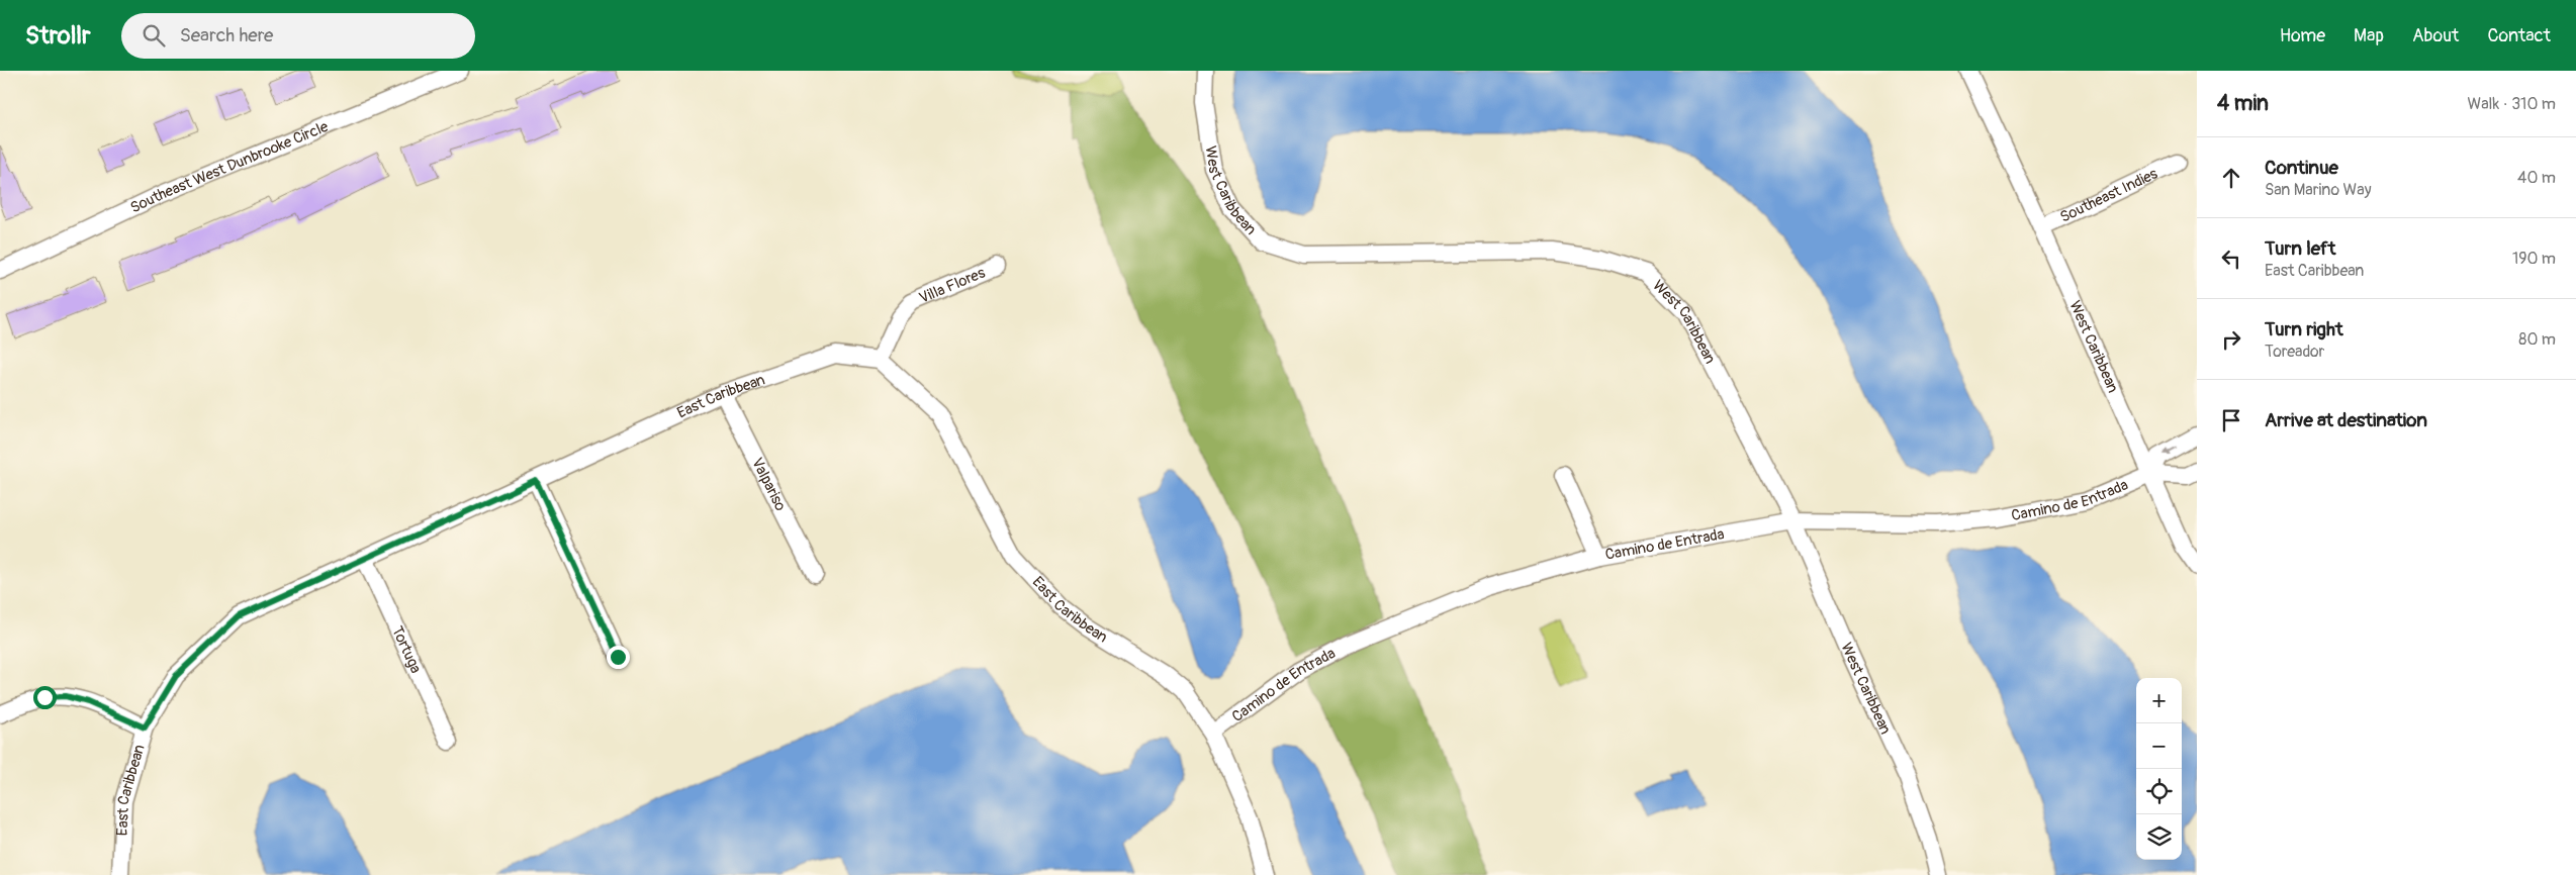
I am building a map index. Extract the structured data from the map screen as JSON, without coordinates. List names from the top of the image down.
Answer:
{
  "streets": {
    "street": [
      "Southeast West Dunbrooke Circle",
      "West Caribbean",
      "Southeast Indies",
      "Villa Flores",
      "East Caribbean",
      "Valpariso",
      "Camino de Entrada",
      "Tortuga"
    ]
  },
  "crossings": [
    ["West Caribbean", "Southeast Indies"],
    ["West Caribbean", "Camino de Entrada"],
    ["Villa Flores", "East Caribbean"],
    ["East Caribbean", "Valpariso"],
    ["East Caribbean", "Camino de Entrada"],
    ["East Caribbean", "Tortuga"]
  ],
  "page": {
    "header": "Strollr",
    "search": "Search here",
    "nav": [
      "Home",
      "Map",
      "About",
      "Contact"
    ],
    "heading": ["4 min", "Walk · 310 m"],
    "list": [
      ["Continue", "San Marino Way", "40 m"],
      ["Turn left", "East Caribbean", "190 m"],
      ["Turn right", "Toreador", "80 m"],
      "Arrive at destination"
    ],
    "map_buttons": ["+", "−"]
  }
}
